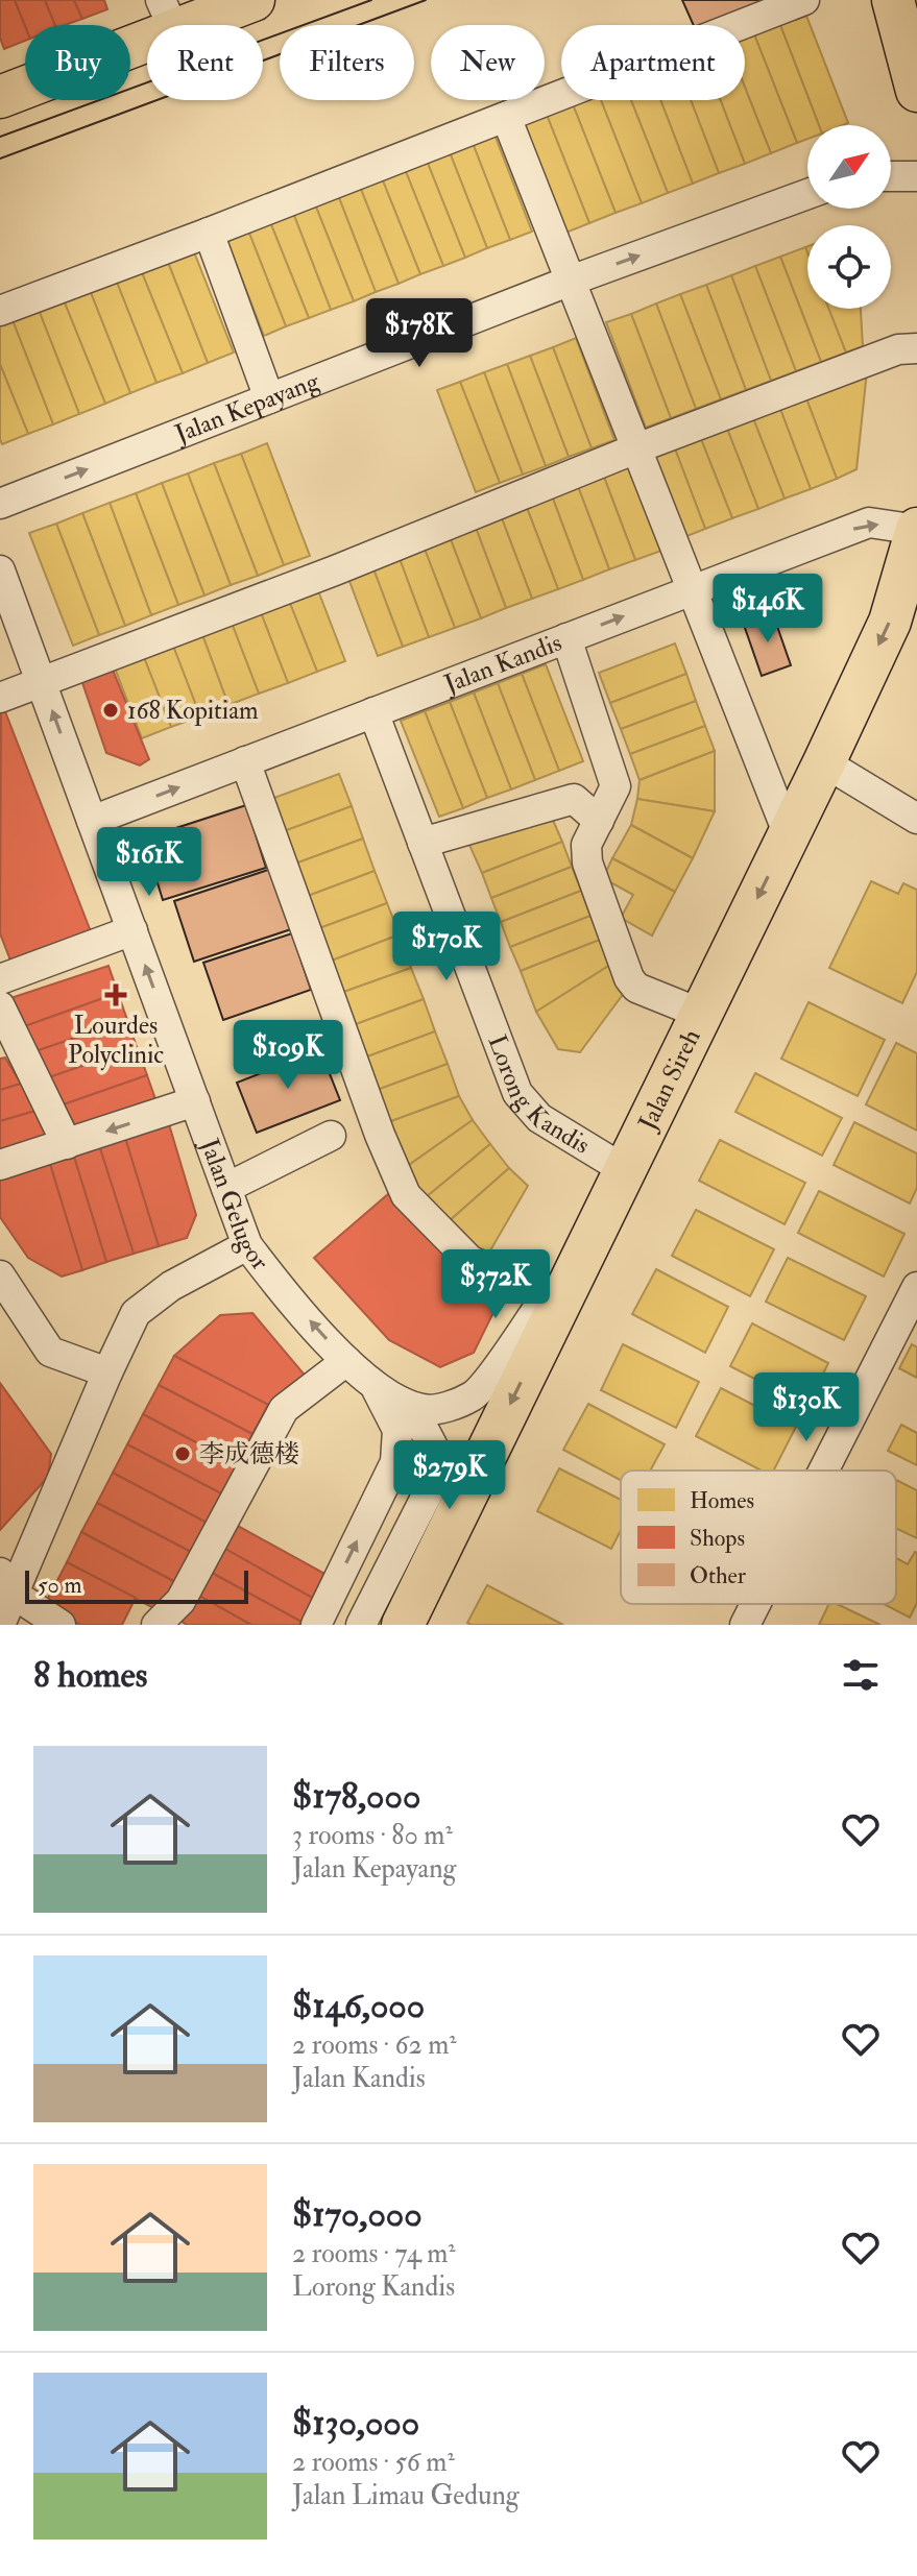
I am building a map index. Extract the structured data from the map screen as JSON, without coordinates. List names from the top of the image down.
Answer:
{
  "streets": {
    "highway": ["Jalan Sireh"],
    "street": [
      "Jalan Kepayang",
      "Jalan Kandis",
      "Lorong Kandis",
      "Jalan Gelugor"
    ]
  },
  "crossings": [
    ["Jalan Kandis", "Jalan Sireh"],
    ["Jalan Kandis", "Lorong Kandis"],
    ["Jalan Kandis", "Jalan Gelugor"],
    ["Jalan Sireh", "Lorong Kandis"]
  ],
  "one_way": ["Jalan Sireh"],
  "places": {
    "other": ["168 Kopitiam", "李成德楼"],
    "health": ["Lourdes Polyclinic"]
  },
  "legend": ["Homes", "Shops", "Other"],
  "scale_bar": "50 m",
  "north": "top right",
  "page": {
    "chip": [
      "Buy",
      "Rent",
      "Filters",
      "New",
      "Apartment"
    ],
    "price": [
      "$178K",
      "$146K",
      "$161K",
      "$170K",
      "$109K",
      "$372K",
      "$130K",
      "$279K"
    ],
    "scale": "50 m",
    "heading": "8 homes",
    "list": [
      {
        "name": "$178,000",
        "note": "3 rooms · 80 m² · Jalan Kepayang"
      },
      {
        "name": "$146,000",
        "note": "2 rooms · 62 m² · Jalan Kandis"
      },
      {
        "name": "$170,000",
        "note": "2 rooms · 74 m² · Lorong Kandis"
      },
      {
        "name": "$130,000",
        "note": "2 rooms · 56 m² · Jalan Limau Gedung"
      }
    ]
  }
}
